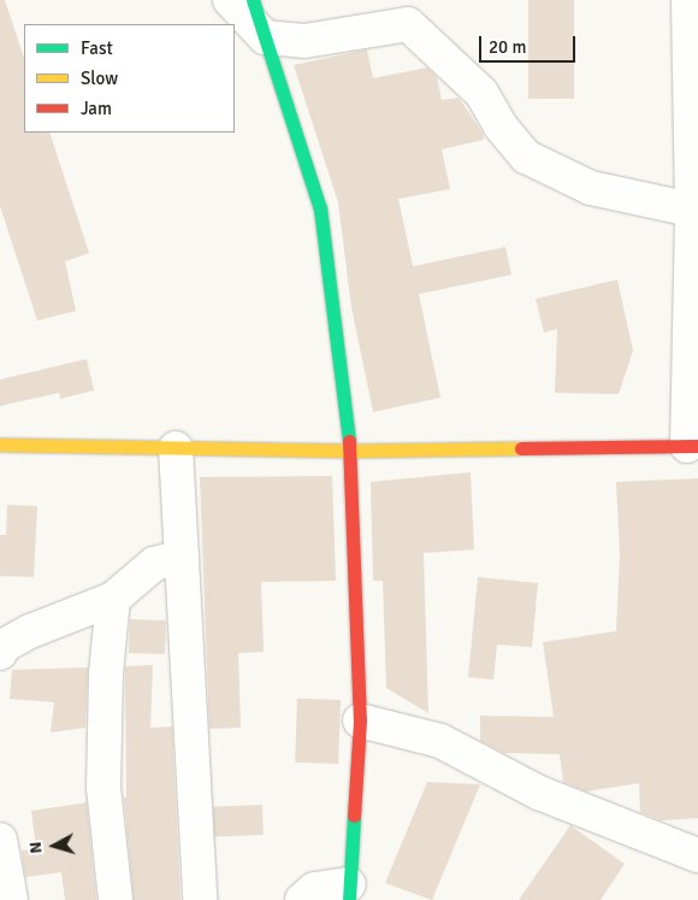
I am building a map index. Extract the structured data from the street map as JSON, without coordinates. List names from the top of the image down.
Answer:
{
  "legend": ["Fast", "Slow", "Jam"],
  "scale_bar": "20 m",
  "north": "left"
}
